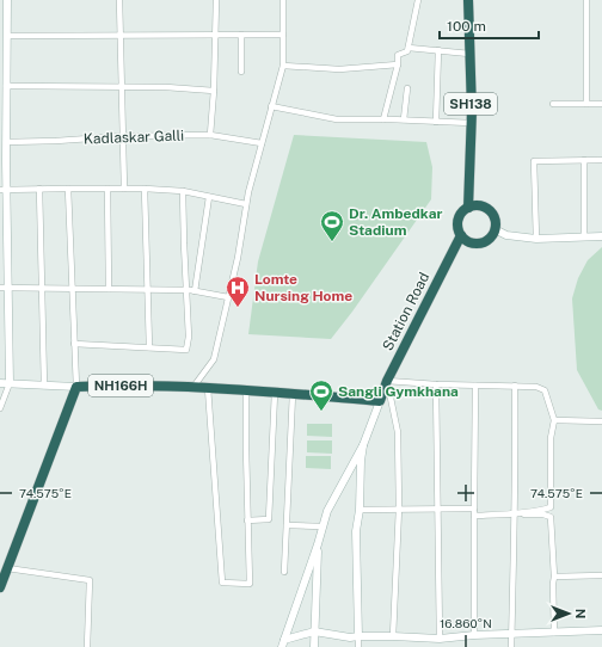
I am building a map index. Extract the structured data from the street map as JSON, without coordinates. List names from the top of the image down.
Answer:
{
  "streets": {
    "highway": ["SH138", "Station Road", "NH166H"],
    "street": ["Kadlaskar Galli"]
  },
  "crossings": [
    ["SH138", "Station Road"],
    ["Station Road", "NH166H"]
  ],
  "places": {
    "sports": ["Dr. Ambedkar Stadium", "Sangli Gymkhana"],
    "hospital": ["Lomte Nursing Home"]
  },
  "scale_bar": "100 m",
  "north": "right",
  "coordinates": ["74.575°E", "16.860°N"]
}
